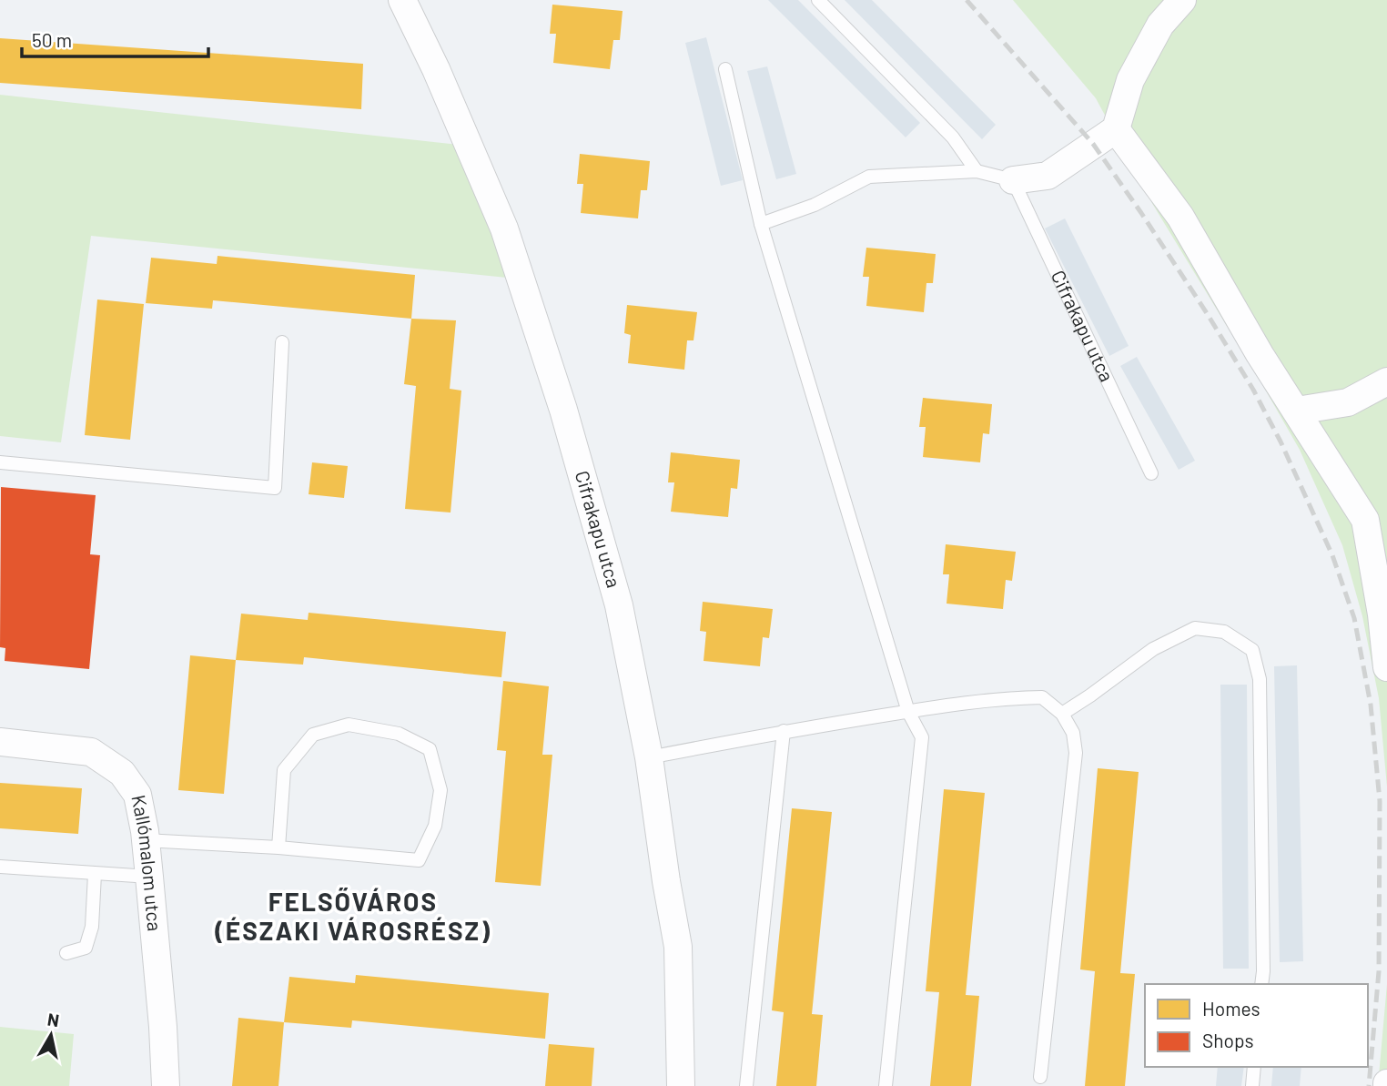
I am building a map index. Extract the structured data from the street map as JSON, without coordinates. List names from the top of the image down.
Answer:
{
  "streets": {
    "street": ["Cifrakapu utca", "Kallómalom utca"]
  },
  "districts": ["FELSŐVÁROS (ÉSZAKI VÁROSRÉSZ)"],
  "legend": ["Homes", "Shops"],
  "scale_bar": "50 m",
  "north": "top"
}
